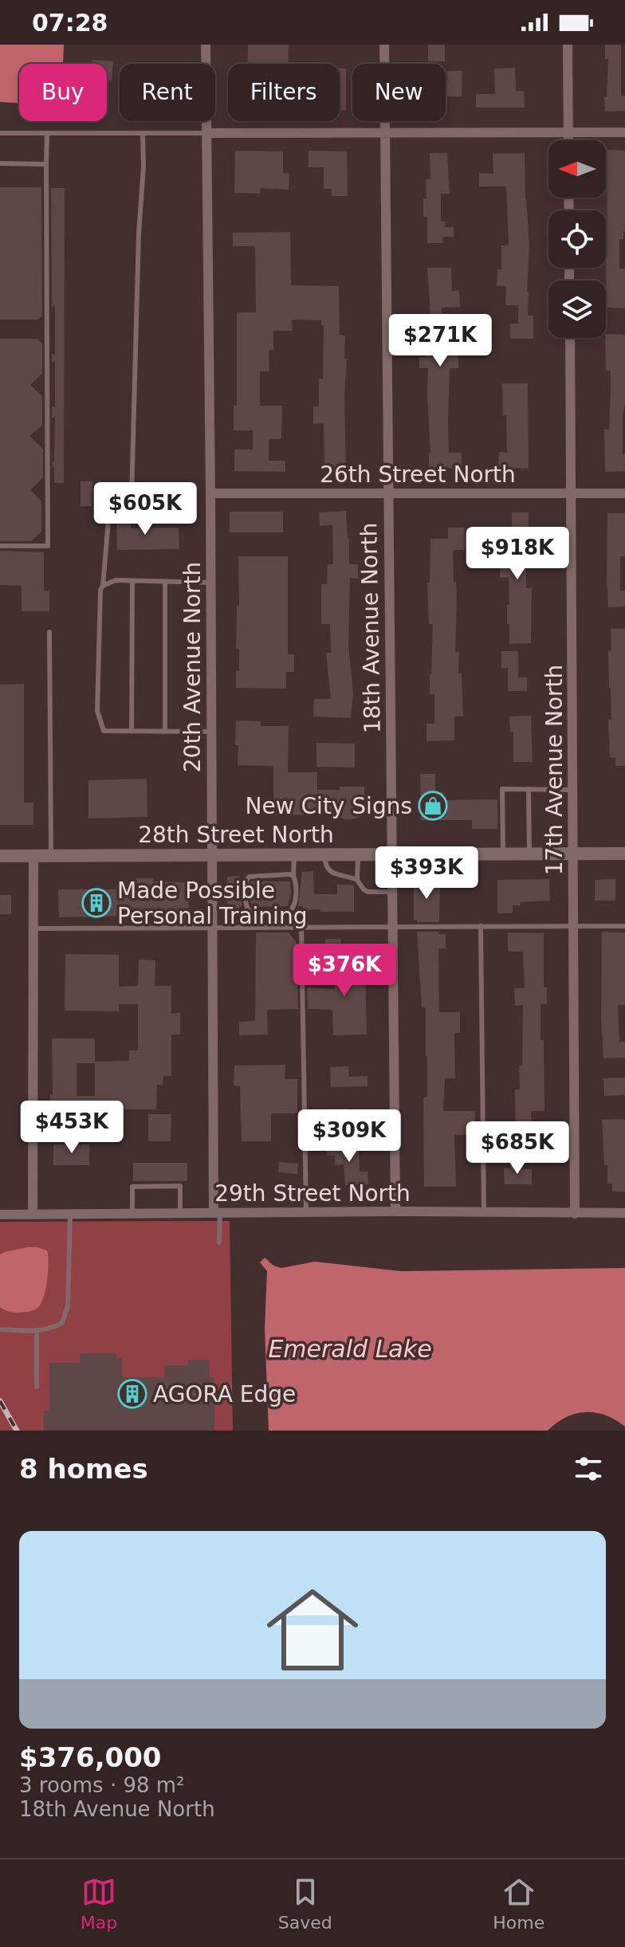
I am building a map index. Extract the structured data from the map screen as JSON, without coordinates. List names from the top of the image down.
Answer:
{
  "streets": {
    "street": [
      "26th Street North",
      "18th Avenue North",
      "20th Avenue North",
      "17th Avenue North",
      "28th Street North",
      "29th Street North"
    ]
  },
  "crossings": [
    ["26th Street North", "18th Avenue North"],
    ["26th Street North", "20th Avenue North"],
    ["26th Street North", "17th Avenue North"],
    ["18th Avenue North", "28th Street North"],
    ["18th Avenue North", "29th Street North"],
    ["20th Avenue North", "28th Street North"],
    ["20th Avenue North", "29th Street North"],
    ["17th Avenue North", "28th Street North"],
    ["17th Avenue North", "29th Street North"]
  ],
  "water": ["Emerald Lake"],
  "places": {
    "shop": ["New City Signs"],
    "building": ["Made Possible Personal Training", "AGORA Edge"]
  },
  "north": "left",
  "page": {
    "status": "07:28",
    "chip": [
      "Buy",
      "Rent",
      "Filters",
      "New"
    ],
    "price": [
      "$271K",
      "$605K",
      "$918K",
      "$393K",
      "$376K",
      "$453K",
      "$309K",
      "$685K"
    ],
    "heading": "8 homes",
    "list": [
      {
        "name": "$376,000",
        "note": "3 rooms · 98 m² · 18th Avenue North"
      }
    ],
    "tabs": ["Map", "Saved", "Home"]
  }
}
